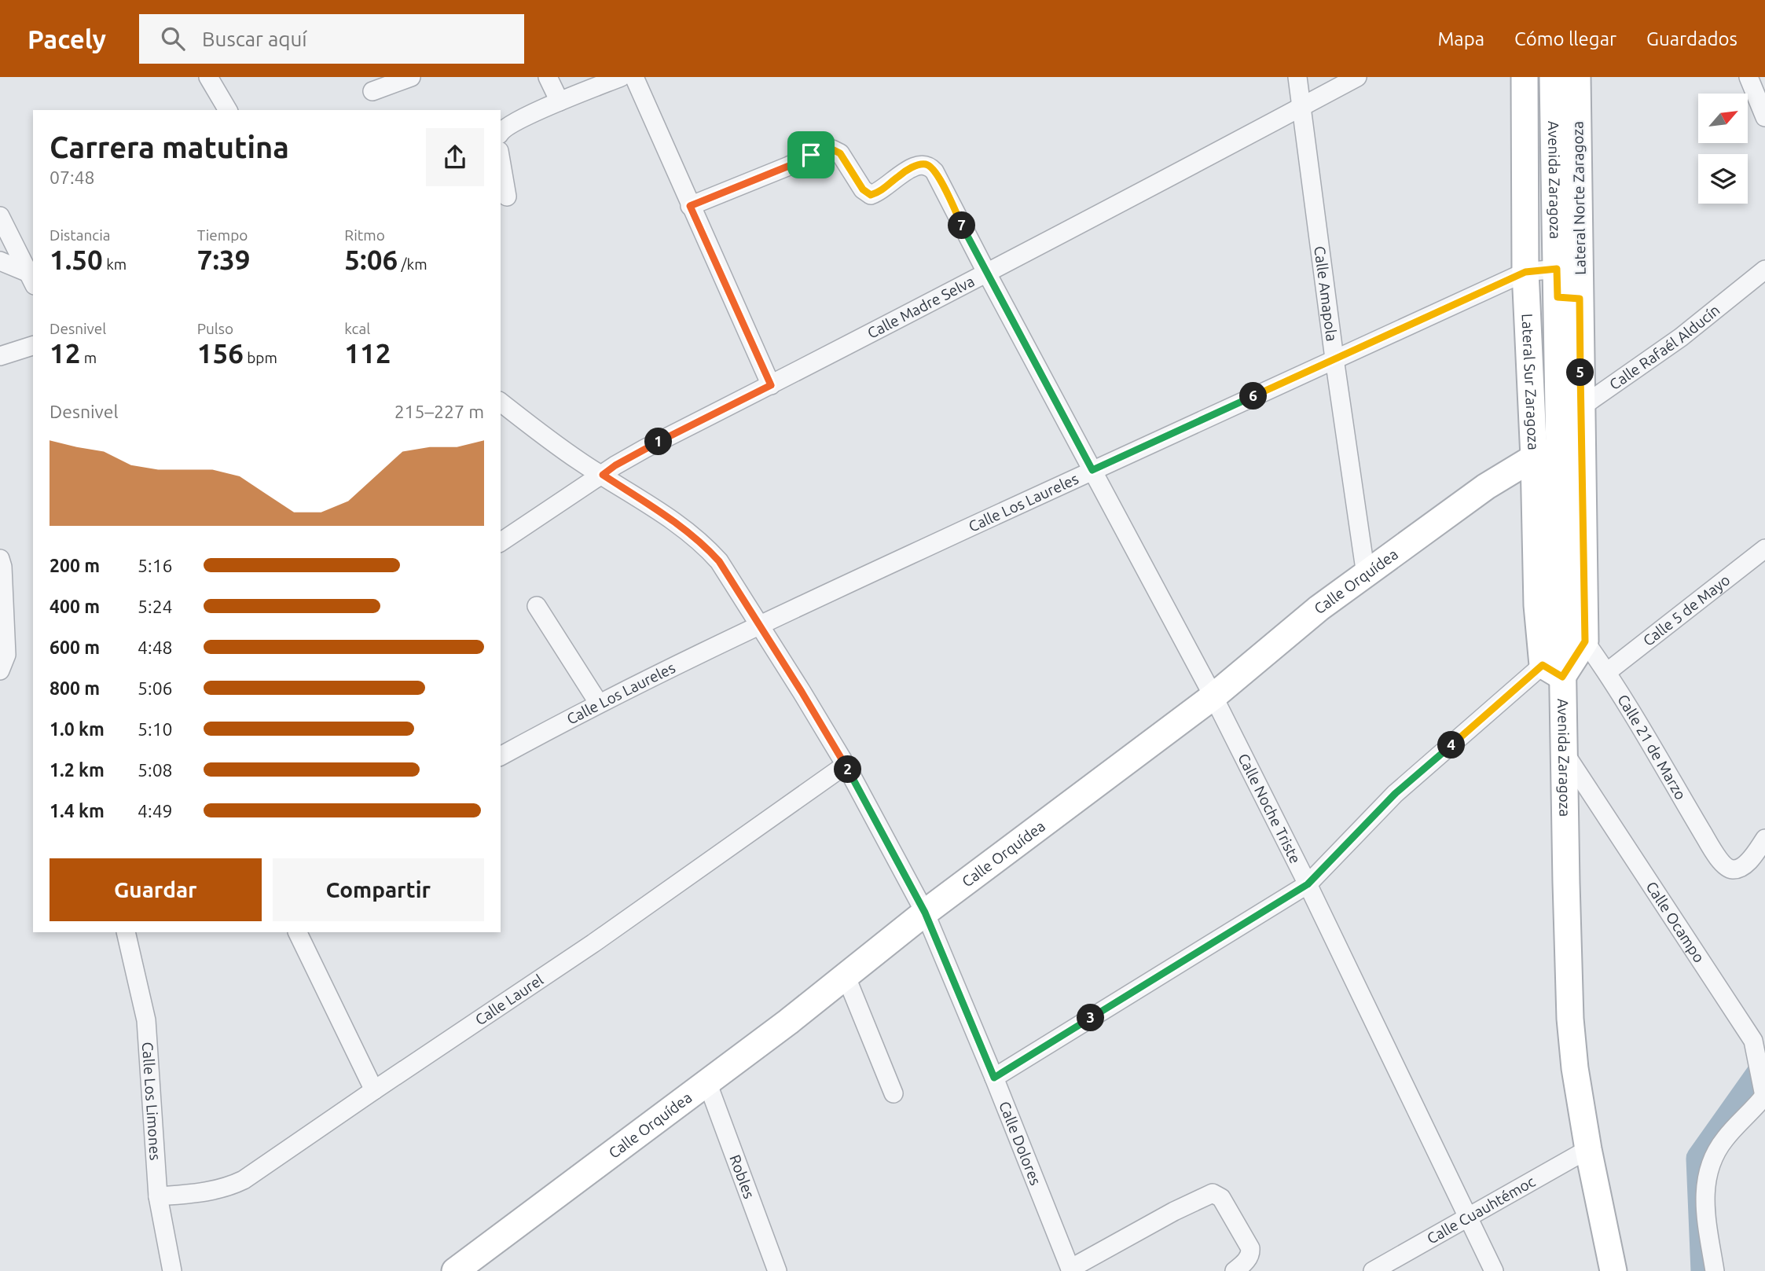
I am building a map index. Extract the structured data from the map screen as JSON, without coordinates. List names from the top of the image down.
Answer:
{
  "streets": {
    "street": [
      "Avenida Zaragoza",
      "Lateral Norte Zaragoza",
      "Calle Amapola",
      "Calle Madre Selva",
      "Calle Rafaél Alducín",
      "Lateral Sur Zaragoza",
      "Calle Los Laureles",
      "Calle Orquídea",
      "Calle 5 de Mayo",
      "Calle 21 de Marzo",
      "Calle Noche Triste",
      "Calle Ocampo",
      "Calle Laurel",
      "Calle Los Limones",
      "Calle Dolores",
      "Robles",
      "Calle Cuauhtémoc"
    ]
  },
  "crossings": [
    ["Avenida Zaragoza", "Lateral Norte Zaragoza"],
    ["Avenida Zaragoza", "Calle Rafaél Alducín"],
    ["Avenida Zaragoza", "Lateral Sur Zaragoza"],
    ["Avenida Zaragoza", "Calle Los Laureles"],
    ["Avenida Zaragoza", "Calle Orquídea"],
    ["Avenida Zaragoza", "Calle Ocampo"],
    ["Avenida Zaragoza", "Calle Cuauhtémoc"],
    ["Lateral Norte Zaragoza", "Calle Rafaél Alducín"],
    ["Lateral Norte Zaragoza", "Calle 21 de Marzo"],
    ["Calle Amapola", "Calle Madre Selva"],
    ["Calle Amapola", "Calle Los Laureles"],
    ["Calle Amapola", "Calle Orquídea"],
    ["Calle Madre Selva", "Calle Noche Triste"],
    ["Calle Madre Selva", "Calle Dolores"],
    ["Lateral Sur Zaragoza", "Calle Los Laureles"],
    ["Lateral Sur Zaragoza", "Calle Orquídea"],
    ["Calle Los Laureles", "Calle Noche Triste"],
    ["Calle Los Laureles", "Calle Dolores"],
    ["Calle Orquídea", "Calle Noche Triste"],
    ["Calle Orquídea", "Calle Dolores"],
    ["Calle Orquídea", "Robles"],
    ["Calle 5 de Mayo", "Calle 21 de Marzo"],
    ["Calle Noche Triste", "Calle Cuauhtémoc"],
    ["Calle Laurel", "Calle Los Limones"],
    ["Calle Laurel", "Calle Dolores"]
  ],
  "north": "top right",
  "page": {
    "header": "Pacely",
    "search": "Buscar aquí",
    "nav": ["Mapa", "Cómo llegar", "Guardados"],
    "heading": ["Carrera matutina", "07:48"],
    "stats": [
      ["Distancia", "1.50 km"],
      ["Tiempo", "7:39"],
      ["Ritmo", "5:06 /km"],
      ["Desnivel", "12 m"],
      ["Pulso", "156 bpm"],
      ["kcal", "112"]
    ],
    "pins": [
      "7",
      "5",
      "6",
      "1",
      "4",
      "2",
      "3"
    ],
    "chart": ["Desnivel", "215–227 m"],
    "list": [
      {
        "name": "200 m",
        "note": "5:16"
      },
      {
        "name": "400 m",
        "note": "5:24"
      },
      {
        "name": "600 m",
        "note": "4:48"
      },
      {
        "name": "800 m",
        "note": "5:06"
      },
      {
        "name": "1.0 km",
        "note": "5:10"
      },
      {
        "name": "1.2 km",
        "note": "5:08"
      },
      {
        "name": "1.4 km",
        "note": "4:49"
      }
    ],
    "buttons": ["Guardar", "Compartir"]
  }
}
